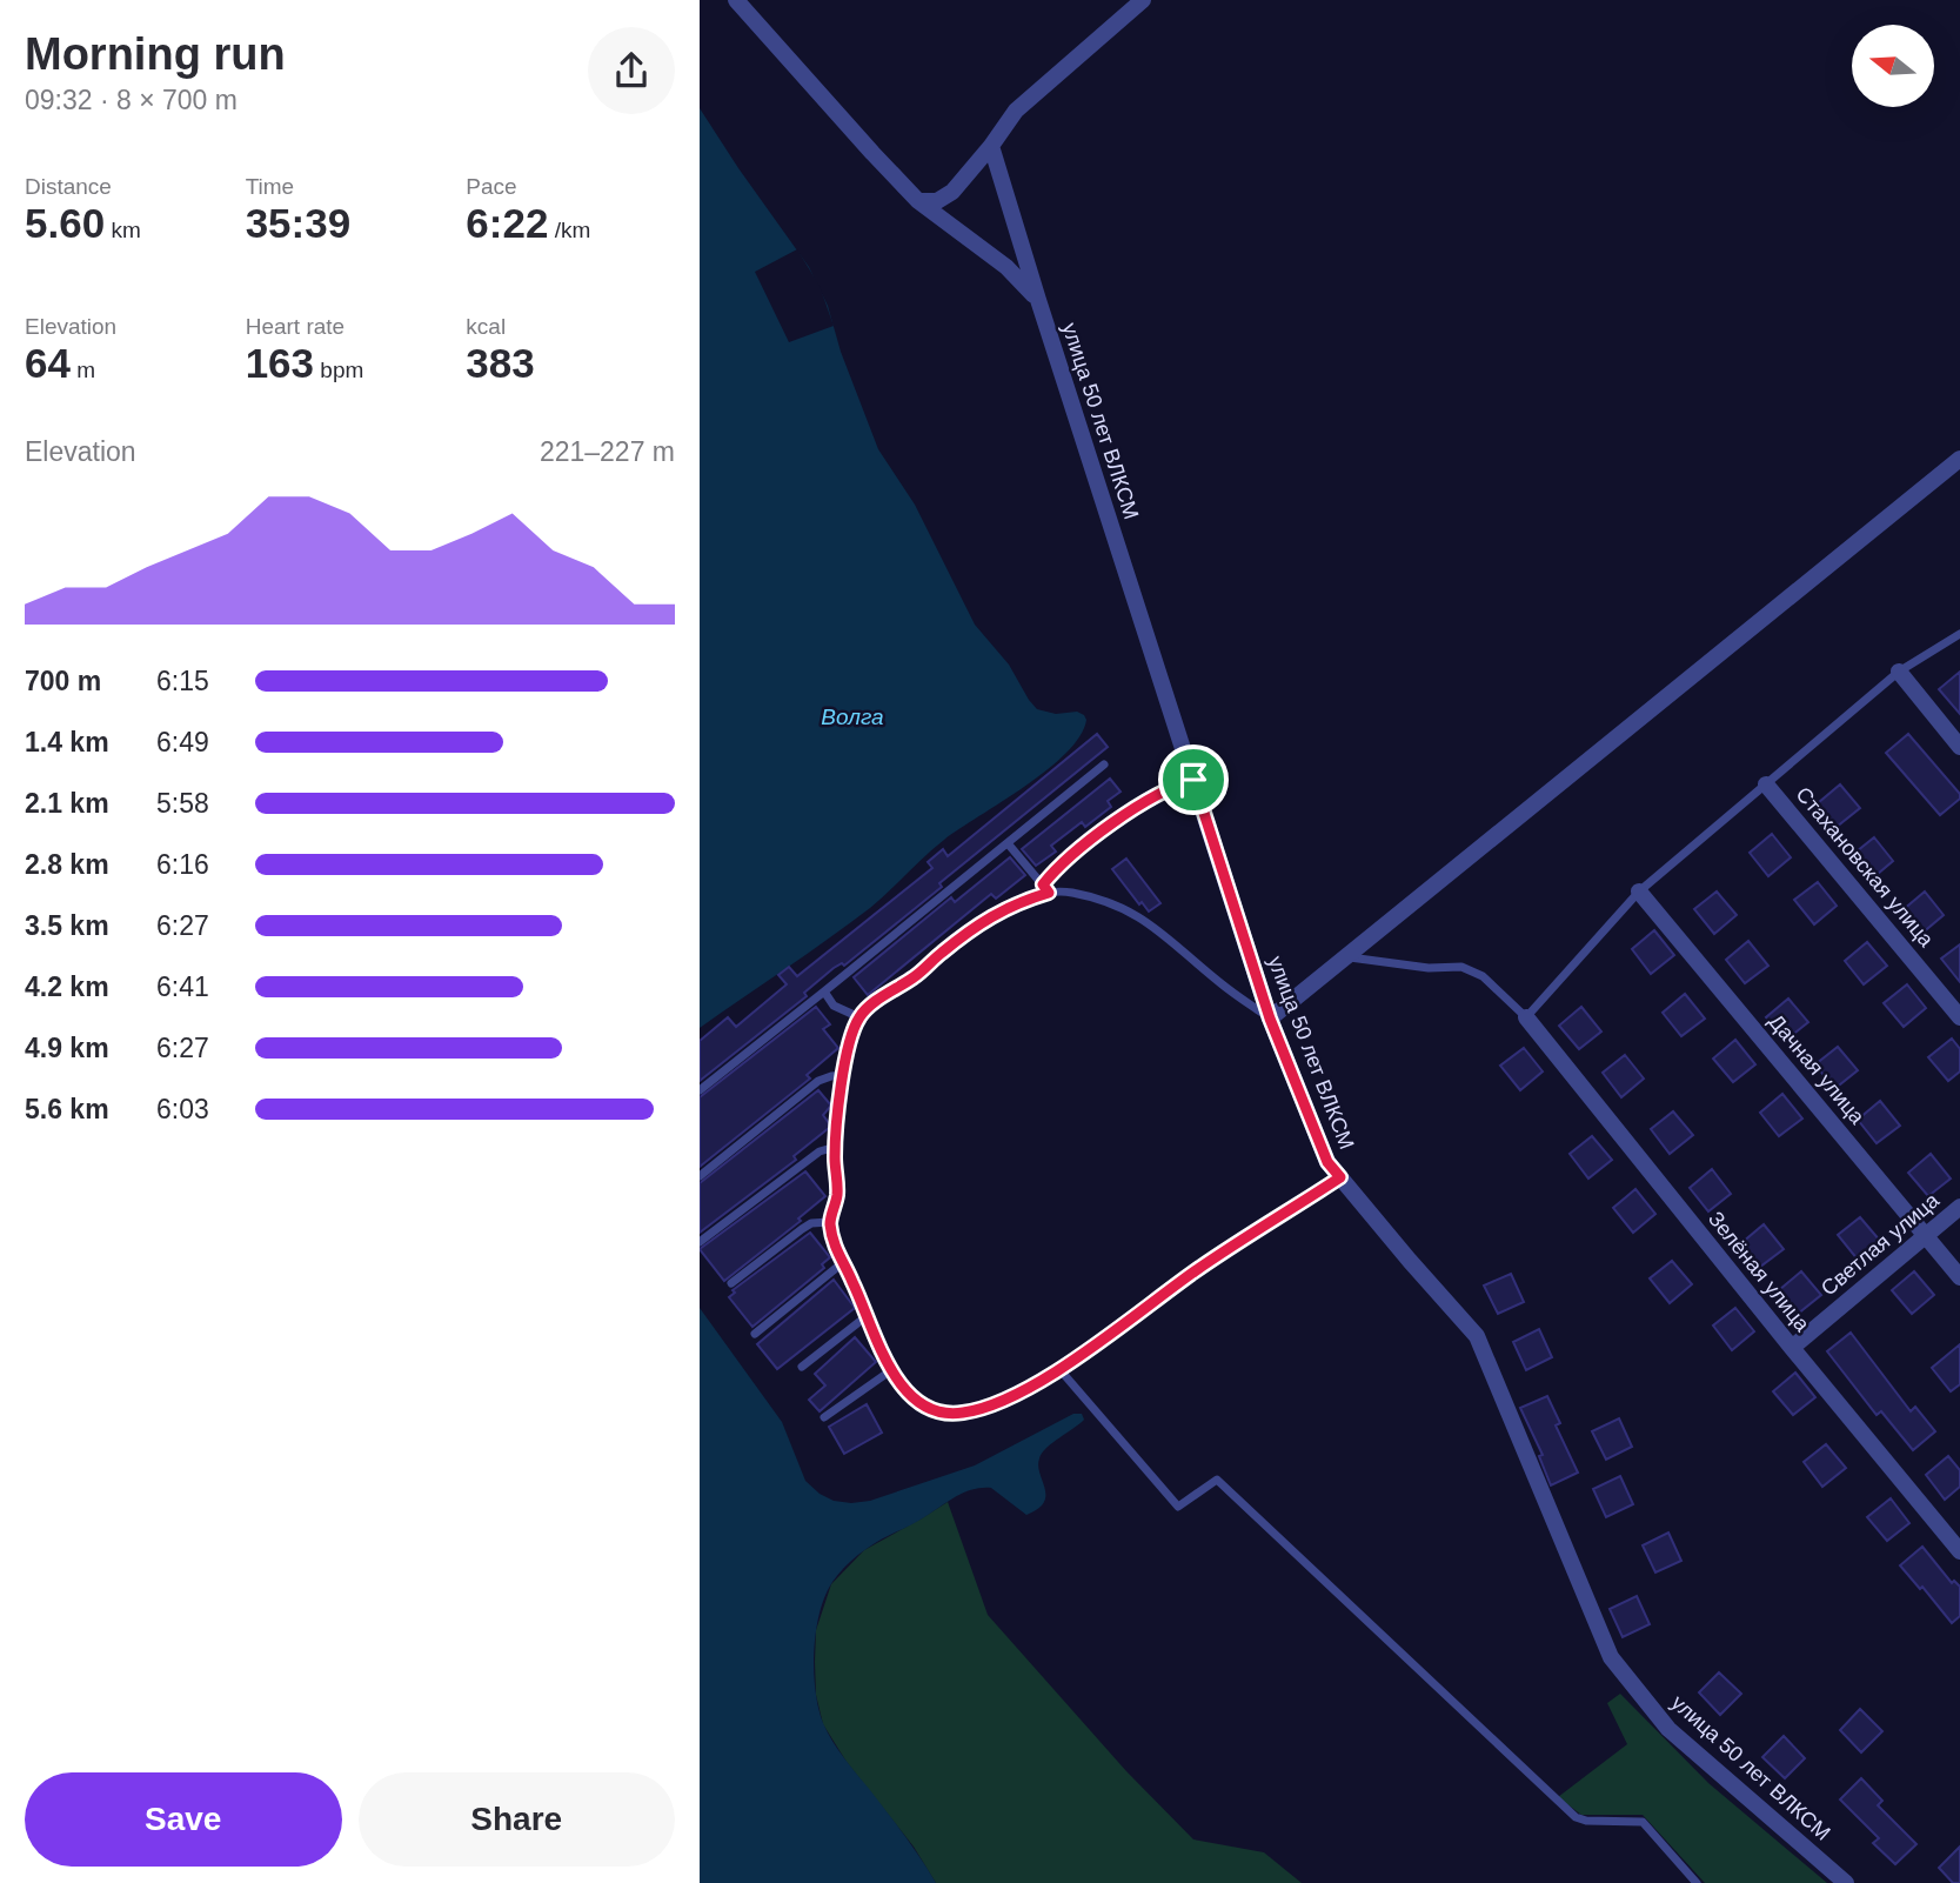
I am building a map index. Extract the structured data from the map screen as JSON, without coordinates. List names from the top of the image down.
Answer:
{
  "streets": {
    "street": [
      "улица 50 лет ВЛКСМ",
      "Стахановская улица",
      "Дачная улица",
      "Светлая улица",
      "Зелёная улица"
    ]
  },
  "crossings": [
    ["Дачная улица", "Светлая улица"],
    ["Светлая улица", "Зелёная улица"]
  ],
  "water": ["Волга"],
  "north": "left",
  "page": {
    "heading": ["Morning run", "09:32 · 8 × 700 m"],
    "stats": [
      ["Distance", "5.60 km"],
      ["Time", "35:39"],
      ["Pace", "6:22 /km"],
      ["Elevation", "64 m"],
      ["Heart rate", "163 bpm"],
      ["kcal", "383"]
    ],
    "chart": ["Elevation", "221–227 m"],
    "list": [
      {
        "name": "700 m",
        "note": "6:15"
      },
      {
        "name": "1.4 km",
        "note": "6:49"
      },
      {
        "name": "2.1 km",
        "note": "5:58"
      },
      {
        "name": "2.8 km",
        "note": "6:16"
      },
      {
        "name": "3.5 km",
        "note": "6:27"
      },
      {
        "name": "4.2 km",
        "note": "6:41"
      },
      {
        "name": "4.9 km",
        "note": "6:27"
      },
      {
        "name": "5.6 km",
        "note": "6:03"
      }
    ],
    "buttons": ["Save", "Share"]
  }
}
